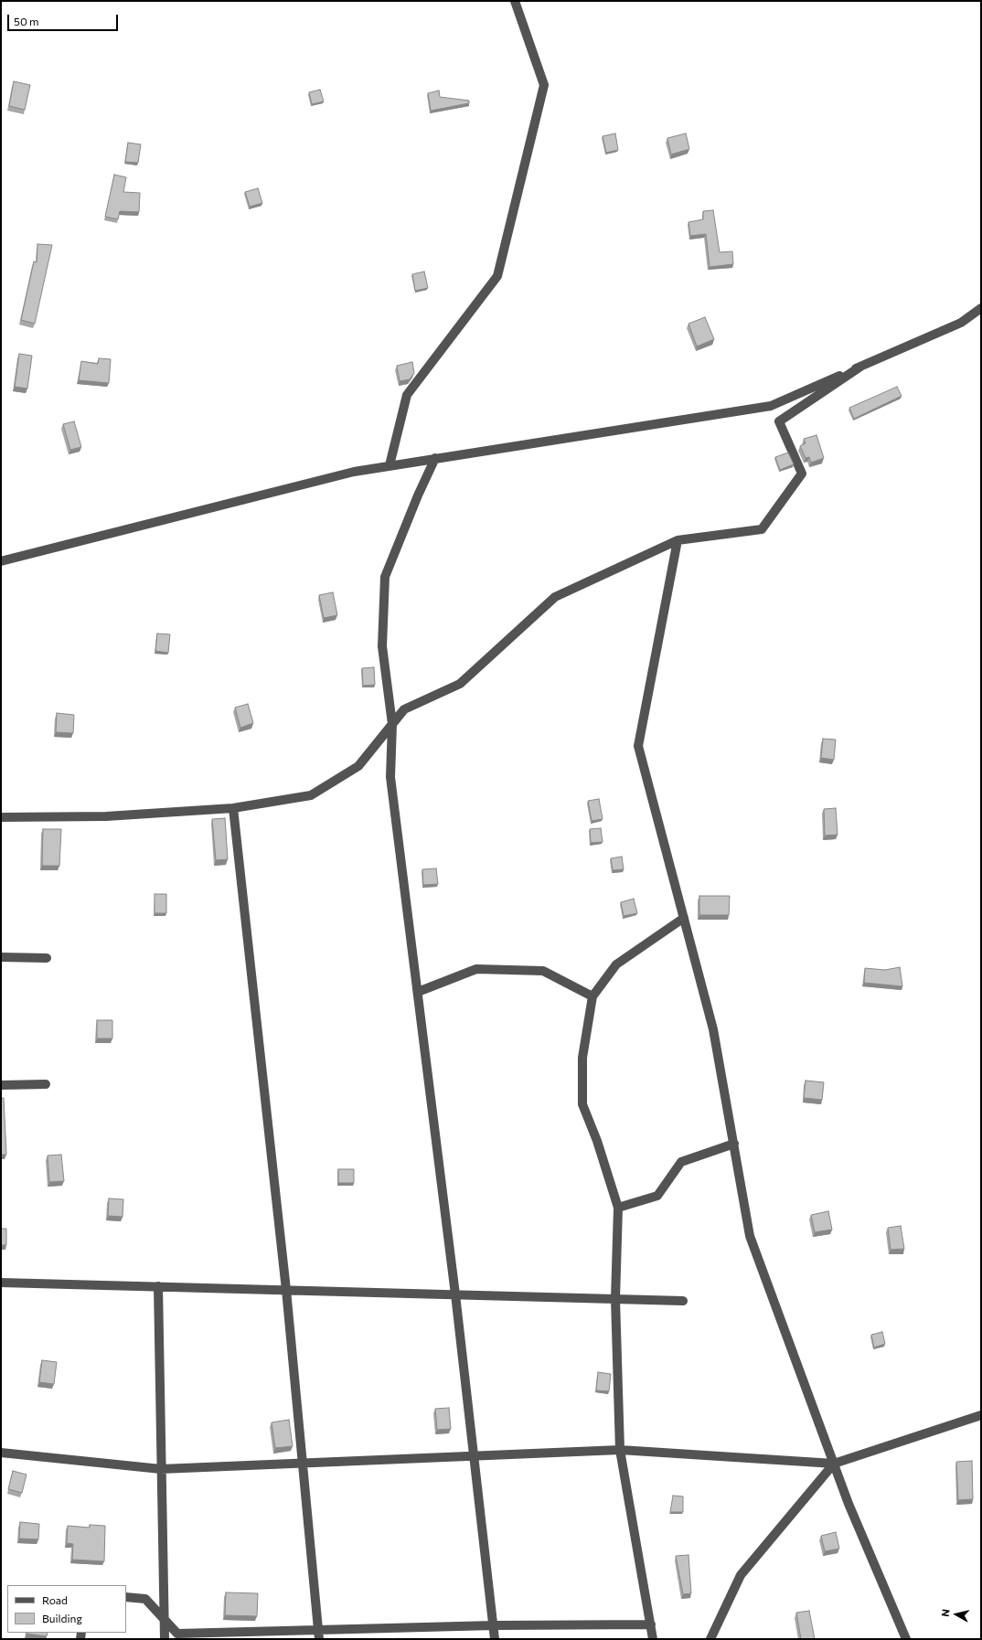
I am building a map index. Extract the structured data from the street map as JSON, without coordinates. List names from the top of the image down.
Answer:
{
  "legend": ["Road", "Building"],
  "scale_bar": "50 m",
  "north": "left"
}
